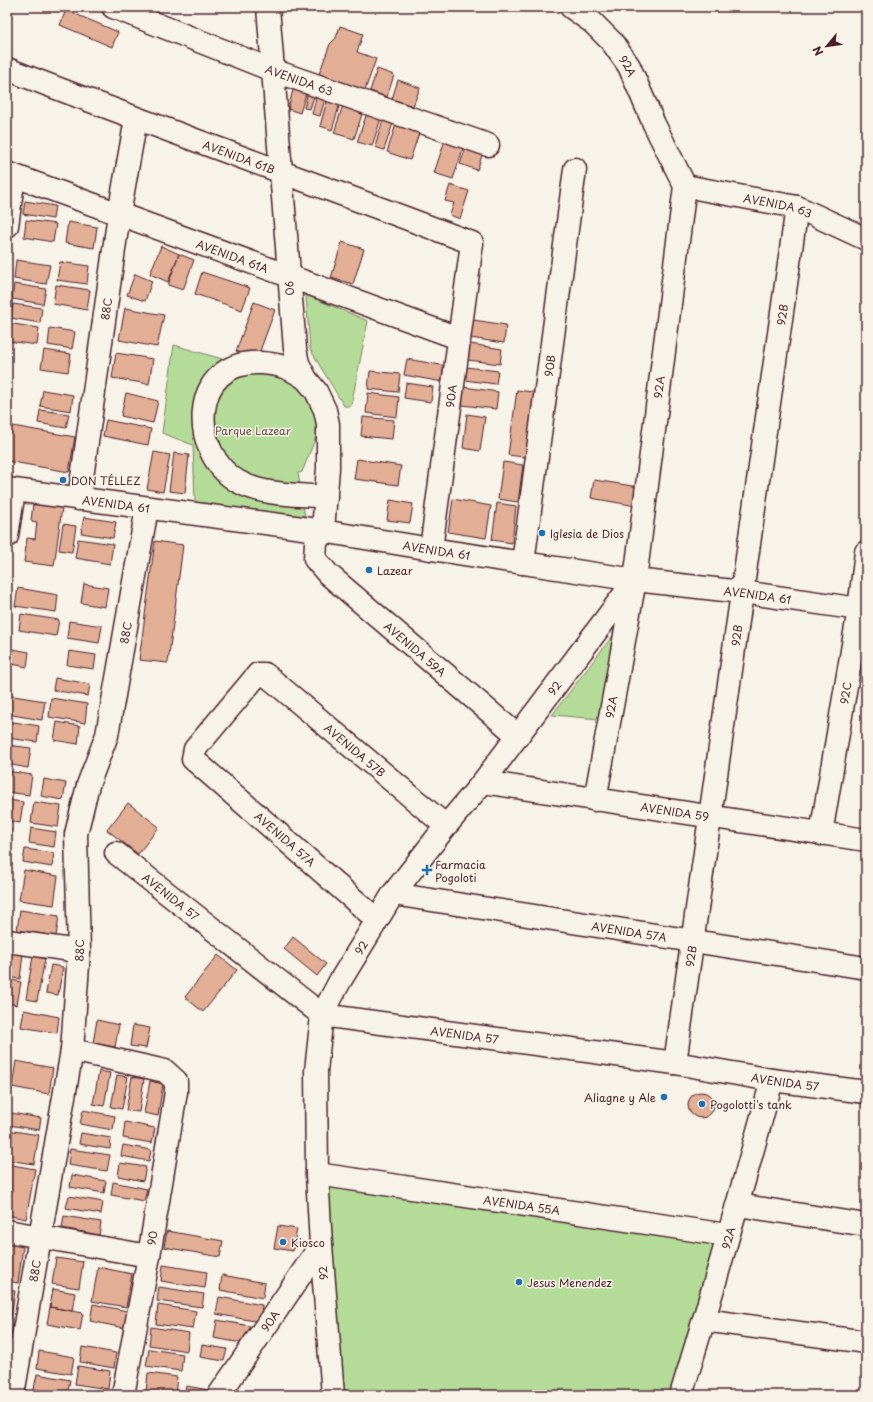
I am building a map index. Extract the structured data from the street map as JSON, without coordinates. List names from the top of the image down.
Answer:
{
  "streets": {
    "street": [
      "92A",
      "AVENIDA 63",
      "AVENIDA 61B",
      "AVENIDA 61A",
      "90",
      "88C",
      "92B",
      "90B",
      "90A",
      "AVENIDA 61",
      "AVENIDA 59A",
      "92",
      "92C",
      "AVENIDA 57B",
      "AVENIDA 59",
      "AVENIDA 57A",
      "AVENIDA 57",
      "AVENIDA 55A"
    ]
  },
  "crossings": [
    ["92A", "AVENIDA 63"],
    ["92A", "AVENIDA 61"],
    ["92A", "92"],
    ["92A", "AVENIDA 59"],
    ["92A", "AVENIDA 57"],
    ["92A", "AVENIDA 55A"],
    ["AVENIDA 63", "90"],
    ["AVENIDA 63", "92B"],
    ["AVENIDA 61B", "90"],
    ["AVENIDA 61B", "88C"],
    ["AVENIDA 61B", "90A"],
    ["AVENIDA 61A", "90"],
    ["AVENIDA 61A", "88C"],
    ["AVENIDA 61A", "90A"],
    ["90", "88C"],
    ["90", "AVENIDA 61"],
    ["90", "AVENIDA 59A"],
    ["88C", "AVENIDA 61"],
    ["92B", "AVENIDA 61"],
    ["92B", "AVENIDA 59"],
    ["92B", "AVENIDA 57A"],
    ["92B", "AVENIDA 57"],
    ["90B", "AVENIDA 61"],
    ["90A", "AVENIDA 61"],
    ["90A", "92"],
    ["AVENIDA 61", "92"],
    ["AVENIDA 61", "92C"],
    ["AVENIDA 59A", "92"],
    ["92", "AVENIDA 57B"],
    ["92", "AVENIDA 59"],
    ["92", "AVENIDA 57A"],
    ["92", "AVENIDA 57"],
    ["92", "AVENIDA 55A"],
    ["92C", "AVENIDA 59"],
    ["AVENIDA 57B", "AVENIDA 57A"]
  ],
  "parks": ["Parque Lazear"],
  "places": {
    "other": [
      "DON TÉLLEZ",
      "Iglesia de Dios",
      "Lazear",
      "Aliagne y Ale",
      "Pogolotti's tank",
      "Kiosco",
      "Jesus Menendez"
    ],
    "health": ["Farmacia Pogoloti"]
  },
  "north": "bottom left"
}
